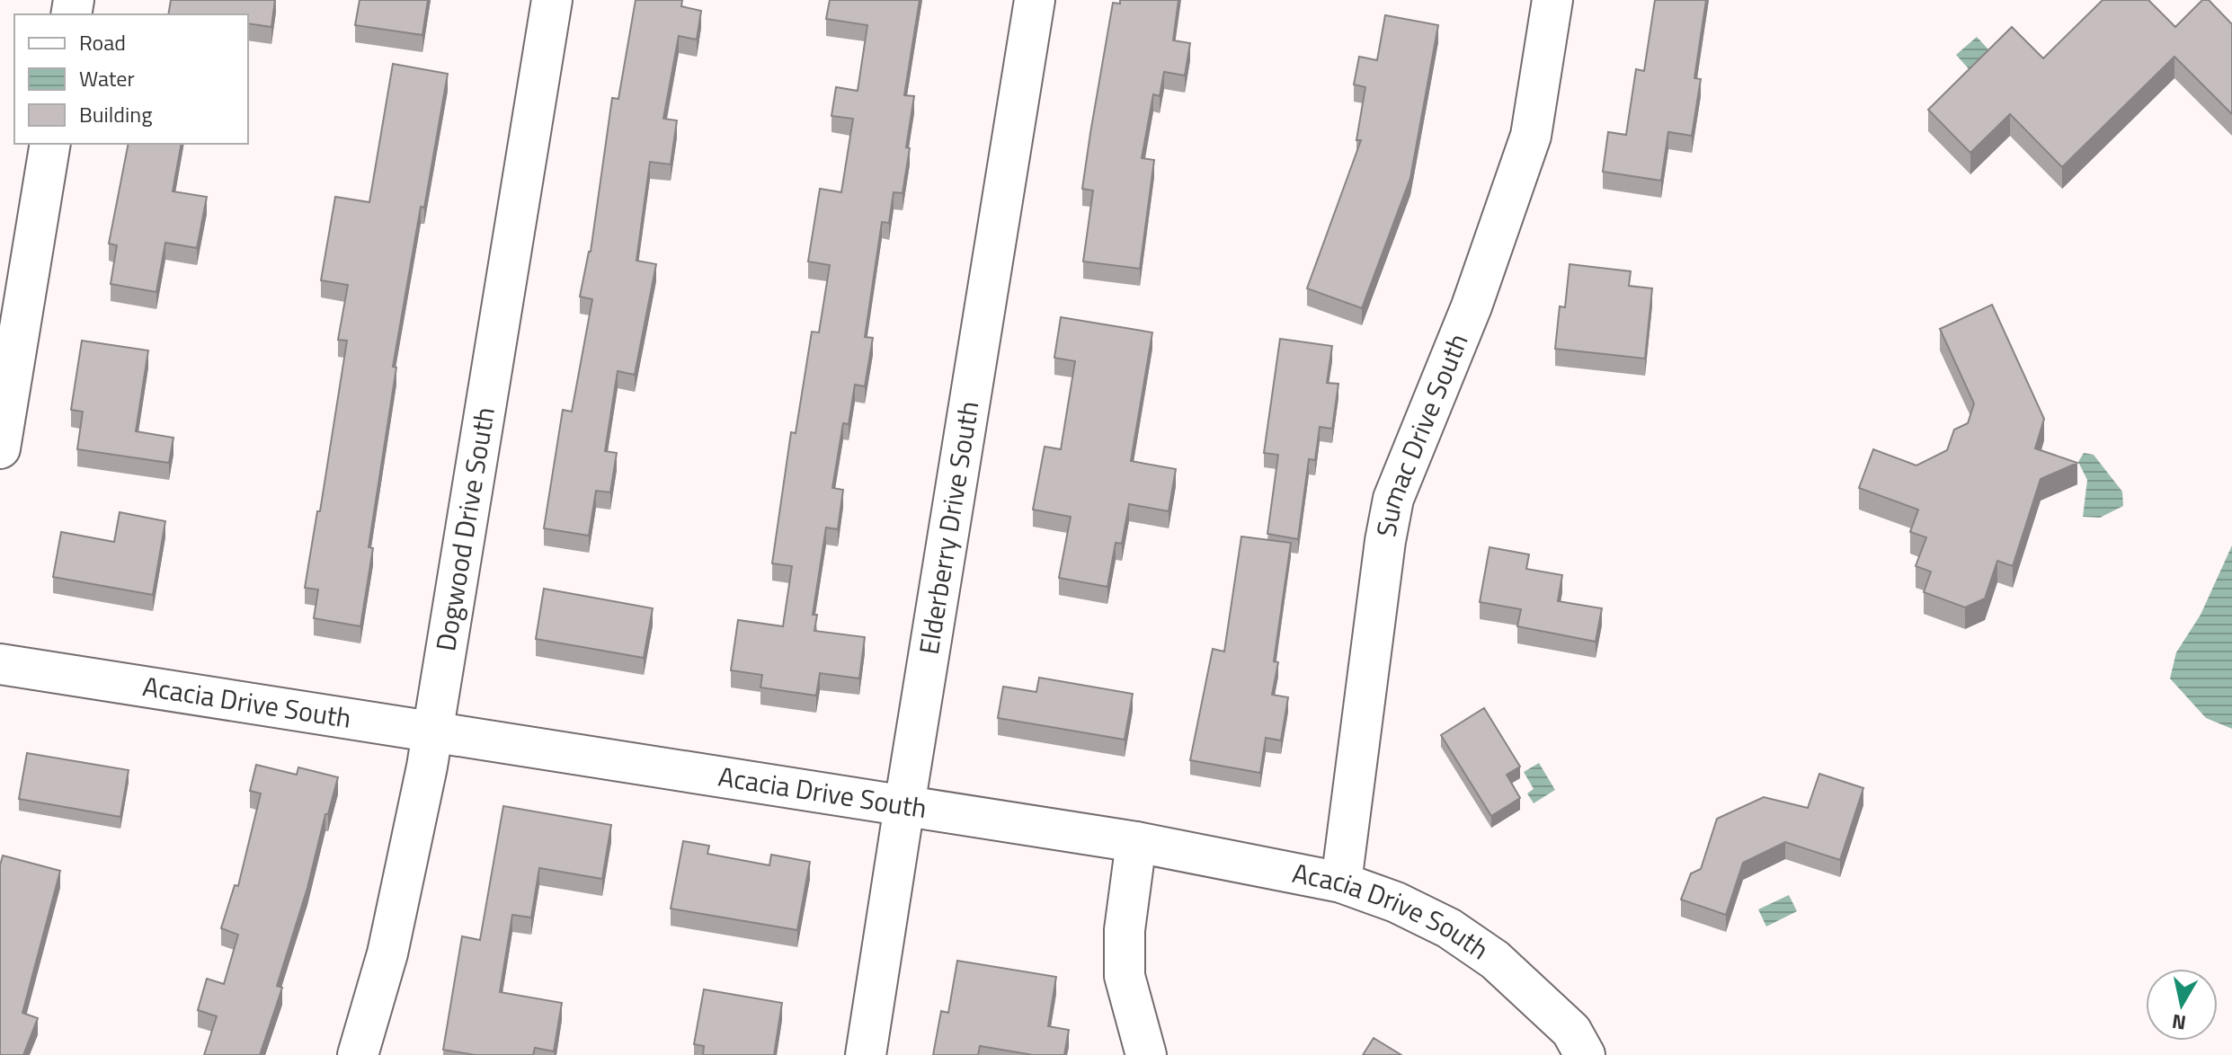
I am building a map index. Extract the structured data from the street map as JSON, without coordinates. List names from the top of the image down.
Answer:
{
  "streets": {
    "street": [
      "Sumac Drive South",
      "Elderberry Drive South",
      "Dogwood Drive South",
      "Acacia Drive South"
    ]
  },
  "crossings": [
    ["Sumac Drive South", "Acacia Drive South"],
    ["Elderberry Drive South", "Acacia Drive South"],
    ["Dogwood Drive South", "Acacia Drive South"]
  ],
  "legend": ["Road", "Water", "Building"],
  "north": "bottom"
}
